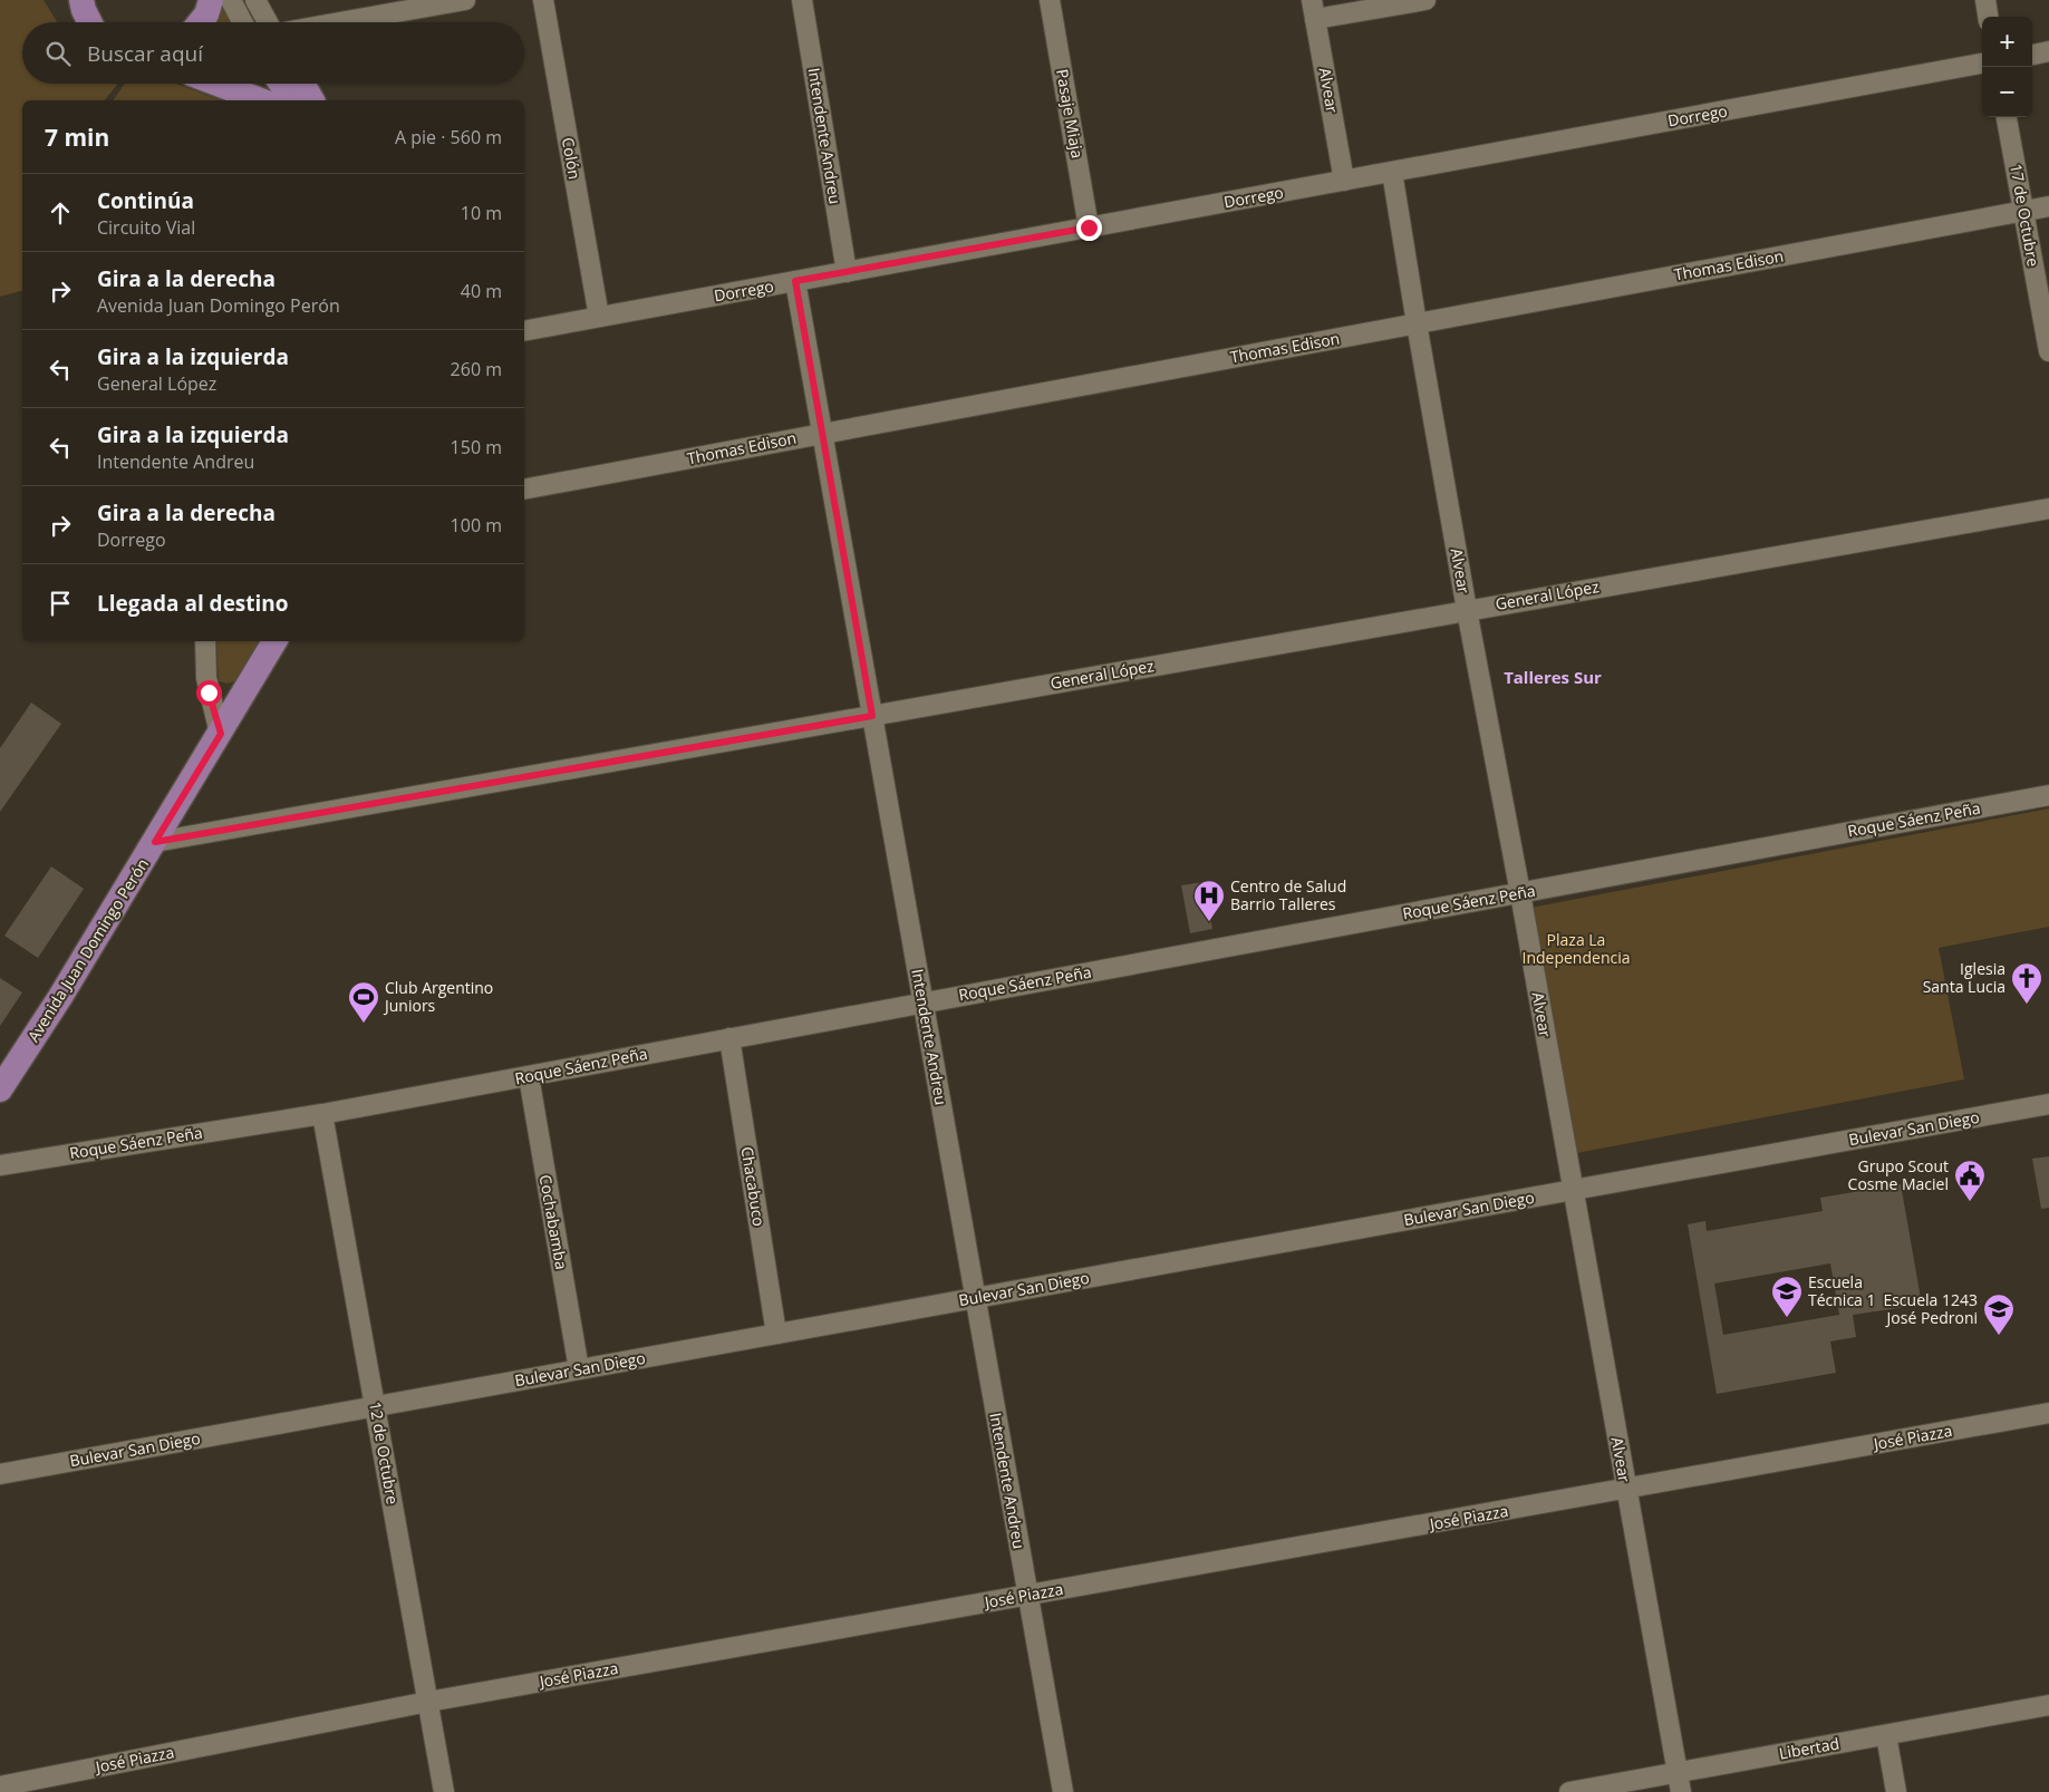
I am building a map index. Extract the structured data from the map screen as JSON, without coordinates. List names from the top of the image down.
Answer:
{
  "streets": {
    "main road": ["Avenida Juan Domingo Perón"],
    "street": [
      "Alvear",
      "Pasaje Miaja",
      "Dorrego",
      "Intendente Andreu",
      "Colón",
      "17 de Octubre",
      "Thomas Edison",
      "General López",
      "Roque Sáenz Peña",
      "Bulevar San Diego",
      "Chacabuco",
      "Cochabamba",
      "José Piazza",
      "12 de Octubre",
      "Libertad"
    ]
  },
  "crossings": [
    ["Alvear", "Dorrego"],
    ["Alvear", "Thomas Edison"],
    ["Alvear", "General López"],
    ["Alvear", "Roque Sáenz Peña"],
    ["Alvear", "Bulevar San Diego"],
    ["Alvear", "José Piazza"],
    ["Alvear", "Libertad"],
    ["Pasaje Miaja", "Dorrego"],
    ["Dorrego", "Intendente Andreu"],
    ["Dorrego", "Colón"],
    ["Intendente Andreu", "Thomas Edison"],
    ["Intendente Andreu", "General López"],
    ["Intendente Andreu", "Roque Sáenz Peña"],
    ["Intendente Andreu", "Bulevar San Diego"],
    ["Intendente Andreu", "José Piazza"],
    ["17 de Octubre", "Thomas Edison"],
    ["General López", "Avenida Juan Domingo Perón"],
    ["Roque Sáenz Peña", "Chacabuco"],
    ["Roque Sáenz Peña", "Cochabamba"],
    ["Roque Sáenz Peña", "12 de Octubre"],
    ["Bulevar San Diego", "Chacabuco"],
    ["Bulevar San Diego", "Cochabamba"],
    ["Bulevar San Diego", "12 de Octubre"],
    ["José Piazza", "12 de Octubre"]
  ],
  "districts": ["Talleres Sur"],
  "parks": ["Plaza La Independencia"],
  "places": {
    "hospital": ["Centro de Salud Barrio Talleres"],
    "church": ["Iglesia Santa Lucia"],
    "sports": ["Club Argentino Juniors"],
    "public building": ["Grupo Scout Cosme Maciel"],
    "school or university": ["Escuela Técnica 1", "Escuela 1243 José Pedroni"]
  },
  "page": {
    "map_buttons": ["+", "−"],
    "search": "Buscar aquí",
    "heading": ["7 min", "A pie · 560 m"],
    "list": [
      ["Continúa", "Circuito Vial", "10 m"],
      ["Gira a la derecha", "Avenida Juan Domingo Perón", "40 m"],
      ["Gira a la izquierda", "General López", "260 m"],
      ["Gira a la izquierda", "Intendente Andreu", "150 m"],
      ["Gira a la derecha", "Dorrego", "100 m"],
      "Llegada al destino"
    ]
  }
}
